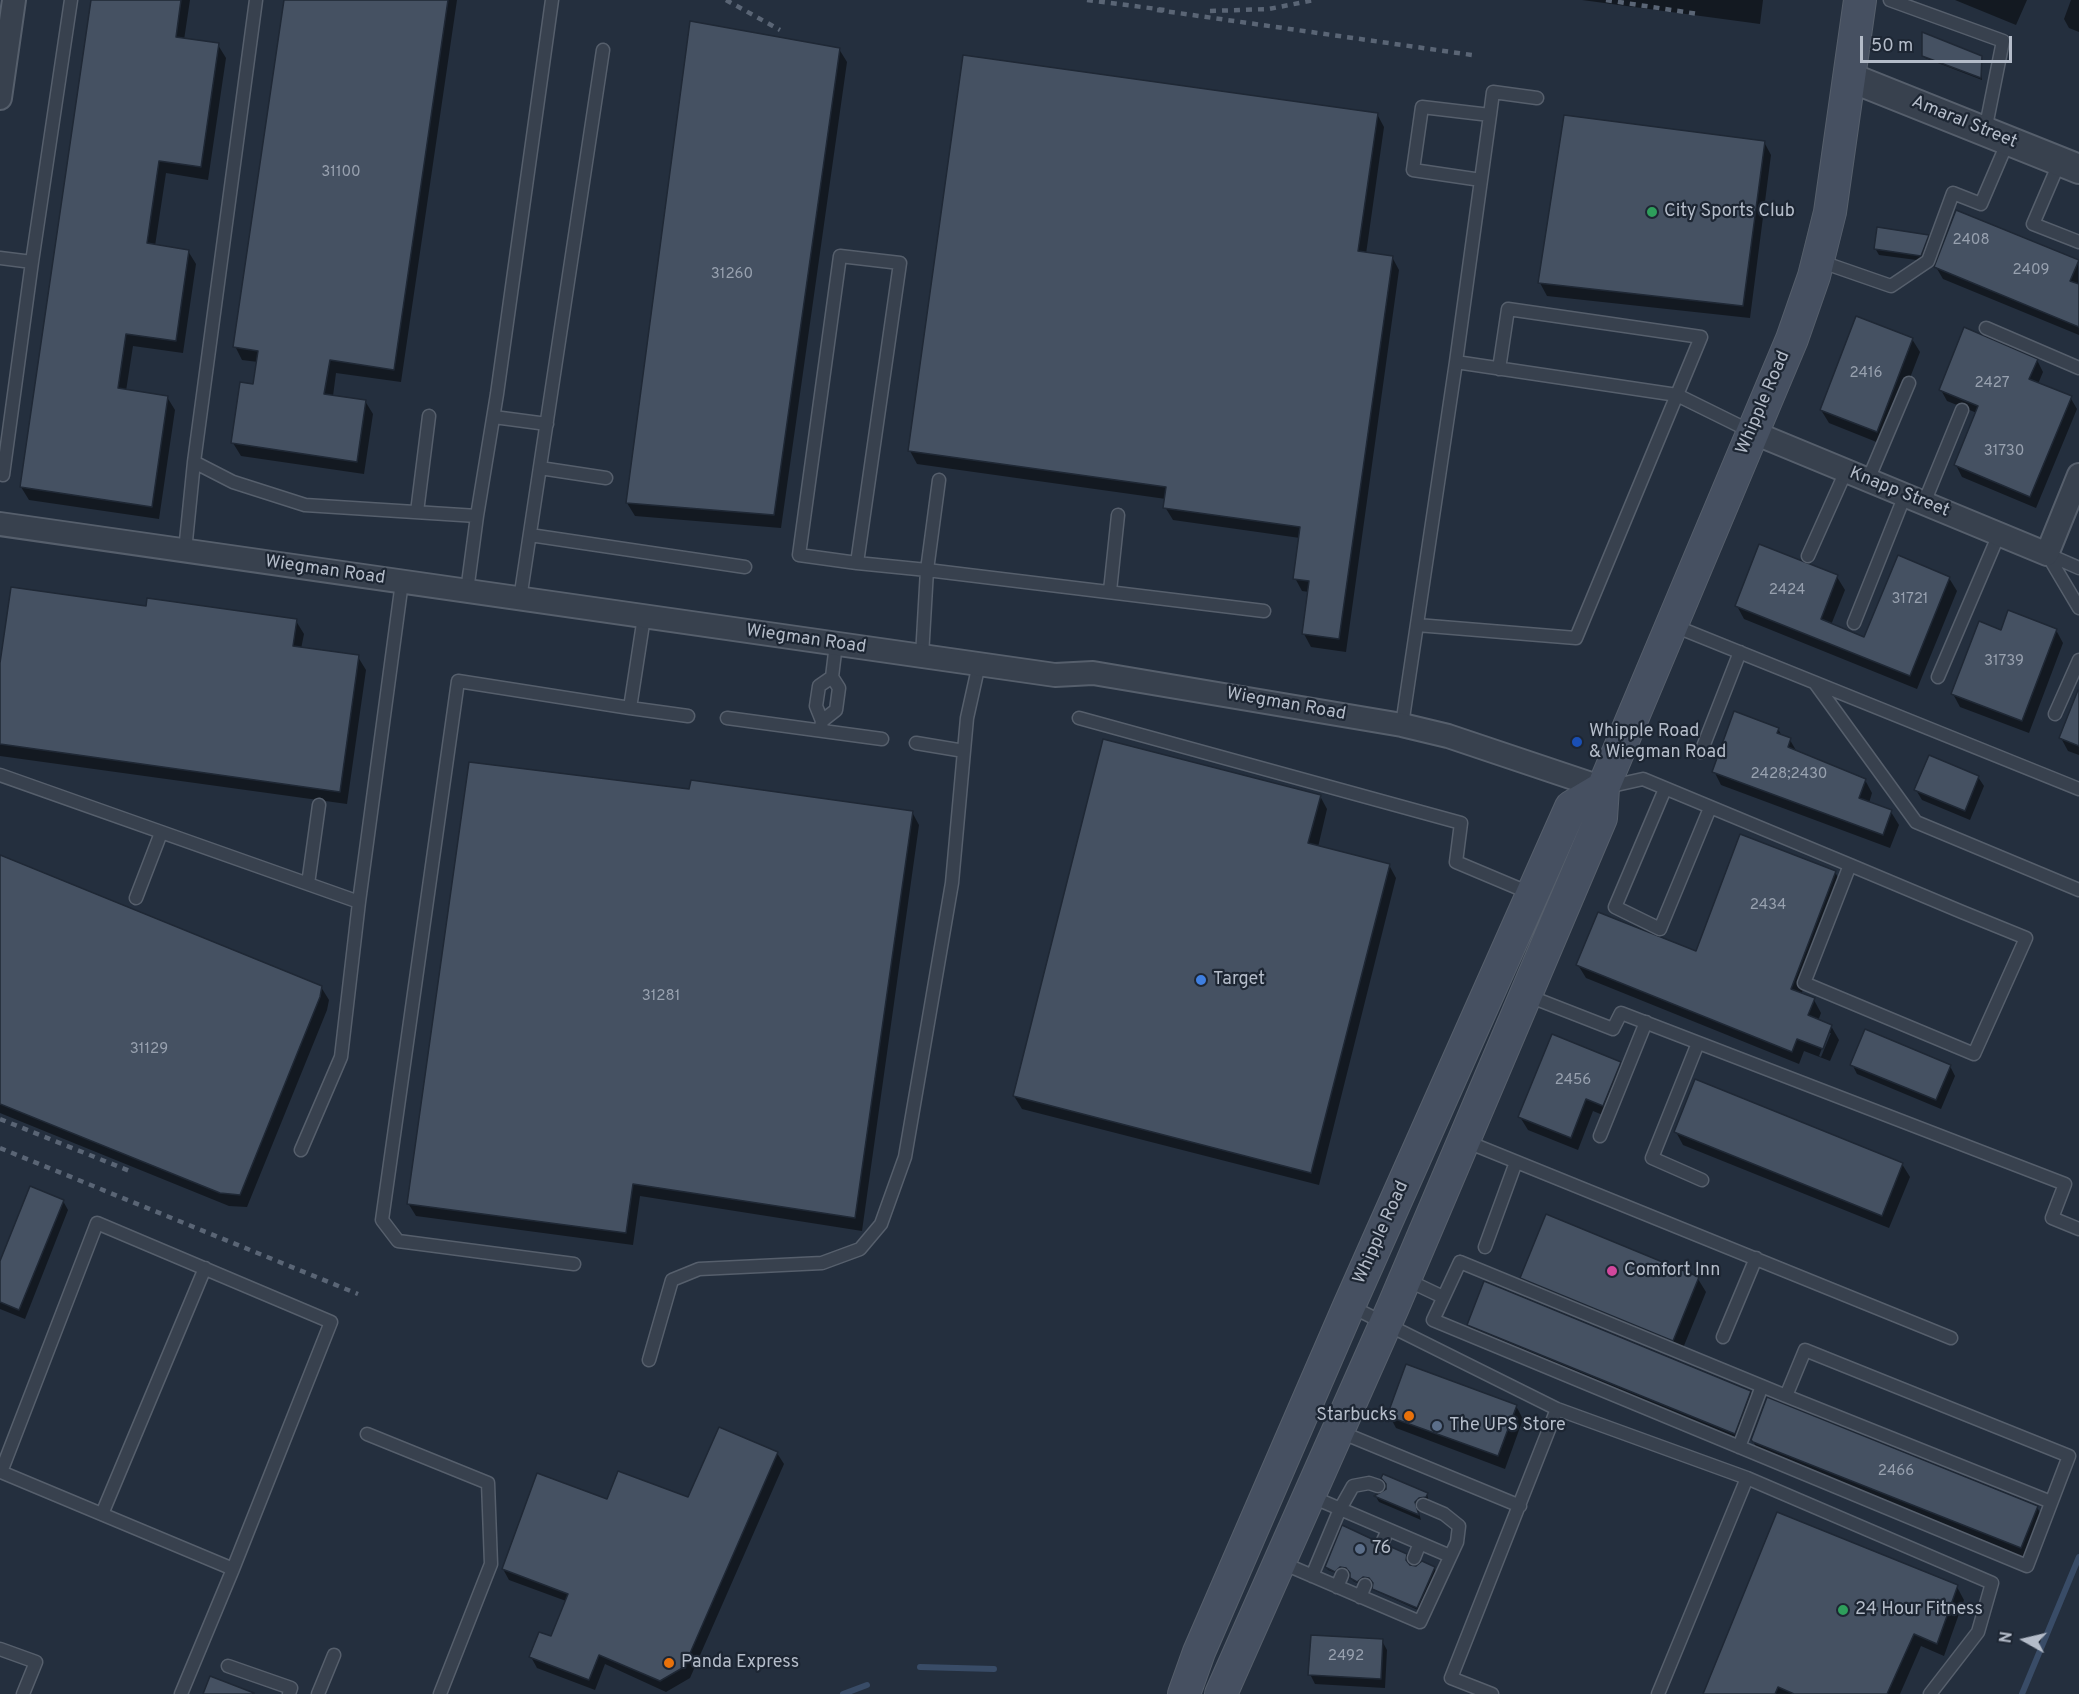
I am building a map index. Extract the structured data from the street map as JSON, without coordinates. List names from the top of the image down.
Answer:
{
  "streets": {
    "main road": ["Whipple Road"],
    "street": ["Amaral Street", "Knapp Street", "Wiegman Road"]
  },
  "crossings": [
    ["Amaral Street", "Whipple Road"],
    ["Whipple Road", "Knapp Street"],
    ["Whipple Road", "Wiegman Road"]
  ],
  "places": [
    "City Sports Club",
    "Whipple Road & Wiegman Road",
    "Target",
    "Comfort Inn",
    "Starbucks",
    "The UPS Store",
    "76",
    "24 Hour Fitness",
    "Panda Express"
  ],
  "house_numbers": [
    "31100",
    "2408",
    "2409",
    "31260",
    "2416",
    "2427",
    "31730",
    "2424",
    "31721",
    "31739",
    "2428;2430",
    "2434",
    "31281",
    "31129",
    "2456",
    "2466",
    "2492"
  ],
  "scale_bar": "50 m",
  "north": "left"
}
